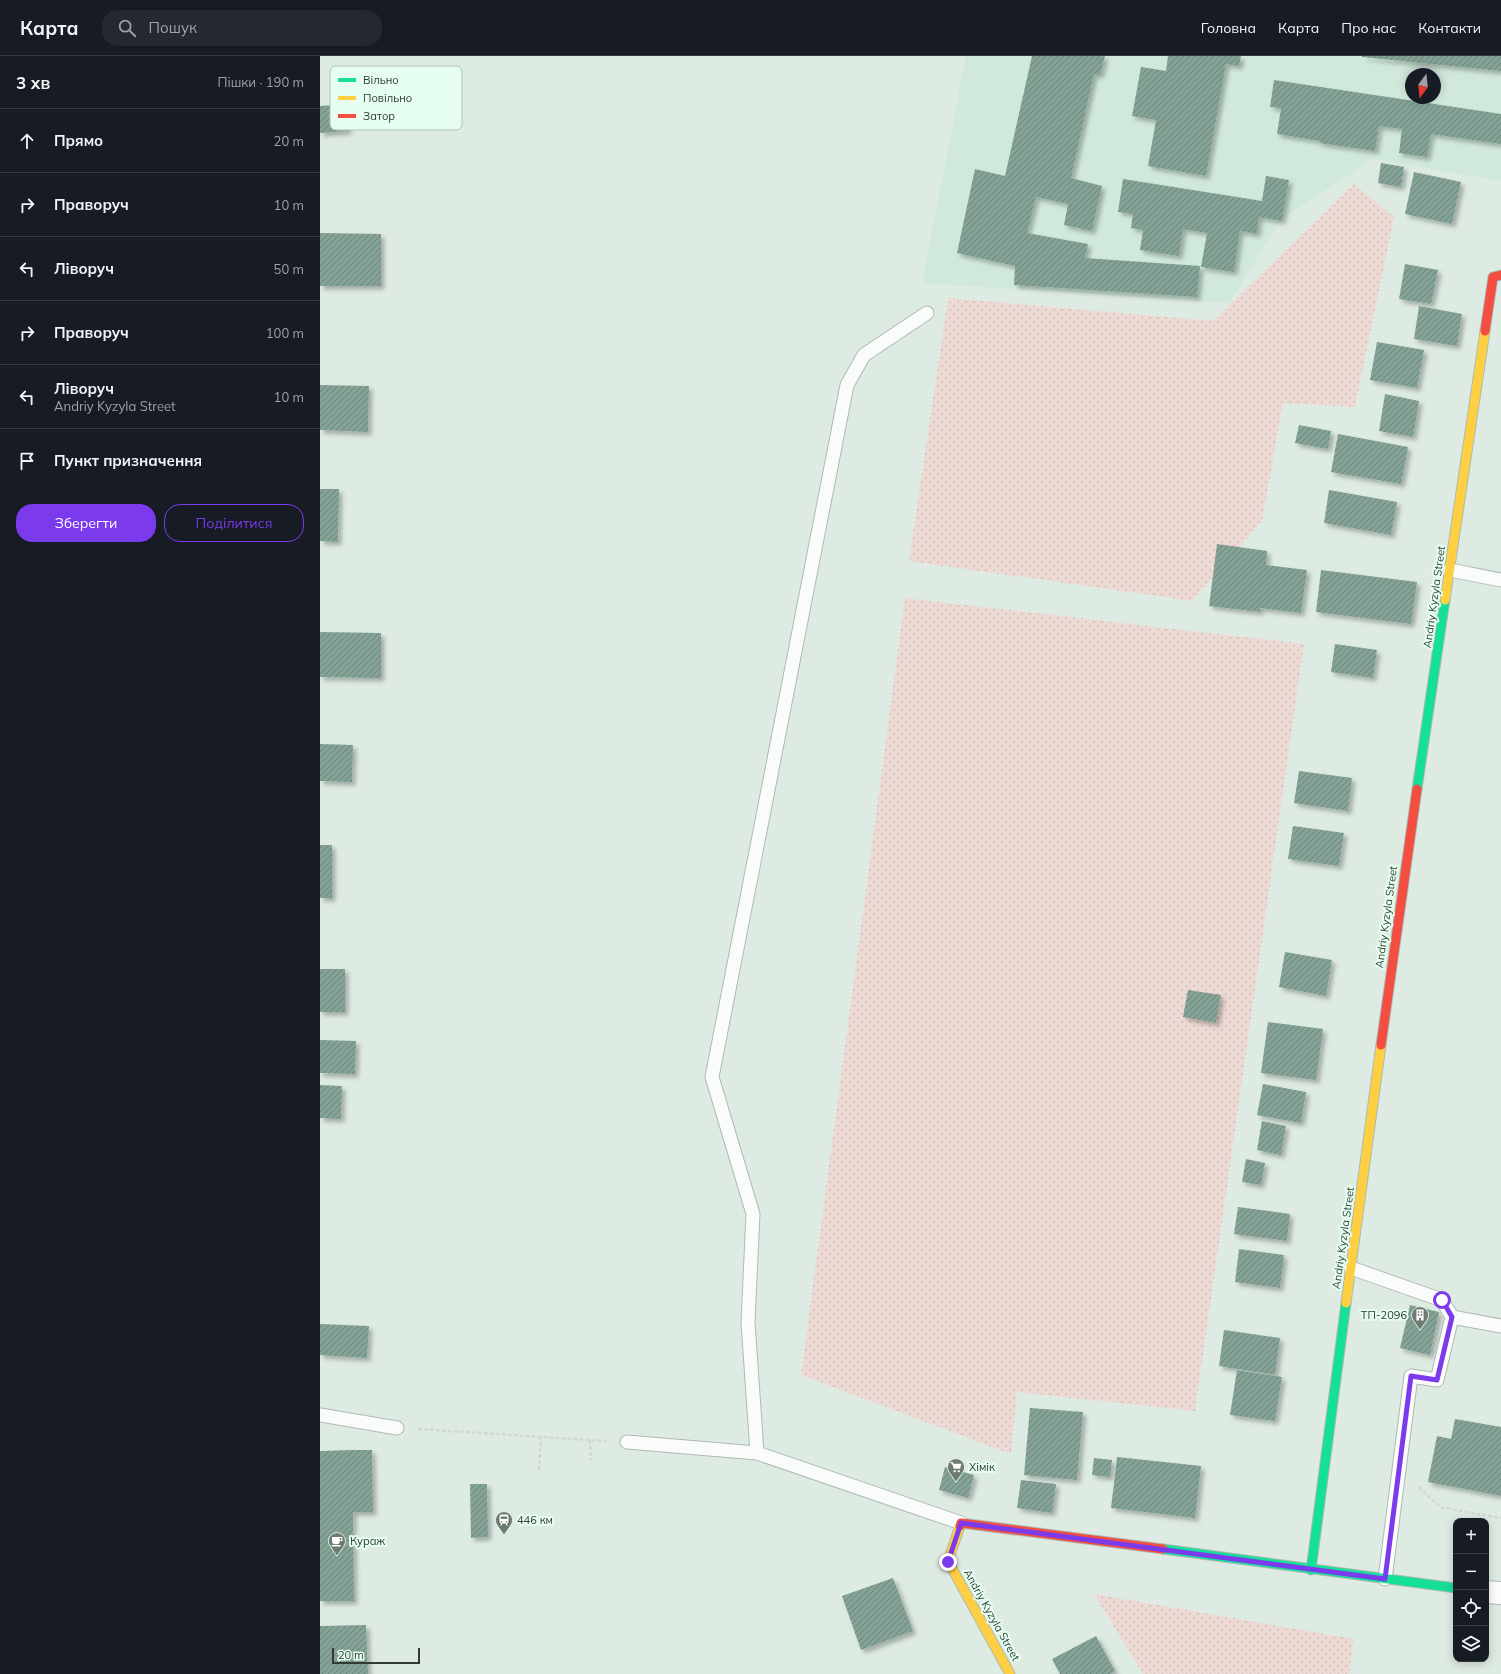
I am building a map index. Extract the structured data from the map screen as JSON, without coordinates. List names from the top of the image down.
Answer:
{
  "streets": {
    "street": ["Andriy Kyzyla Street"]
  },
  "places": {
    "building": ["ТП-2096"],
    "supermarket": ["Хімік"],
    "station": ["446 км"],
    "cafe": ["Кураж"]
  },
  "legend": ["Вільно", "Повільно", "Затор"],
  "scale_bar": "20 m",
  "north": "bottom",
  "page": {
    "header": "Карта",
    "search": "Пошук",
    "nav": [
      "Головна",
      "Карта",
      "Про нас",
      "Контакти"
    ],
    "heading": ["3 хв", "Пішки · 190 m"],
    "list": [
      ["Прямо", "20 m"],
      ["Праворуч", "10 m"],
      ["Ліворуч", "50 m"],
      ["Праворуч", "100 m"],
      ["Ліворуч", "Andriy Kyzyla Street", "10 m"],
      "Пункт призначення"
    ],
    "buttons": ["Зберегти", "Поділитися"],
    "map_buttons": ["+", "−"],
    "scale": "20 m"
  }
}
